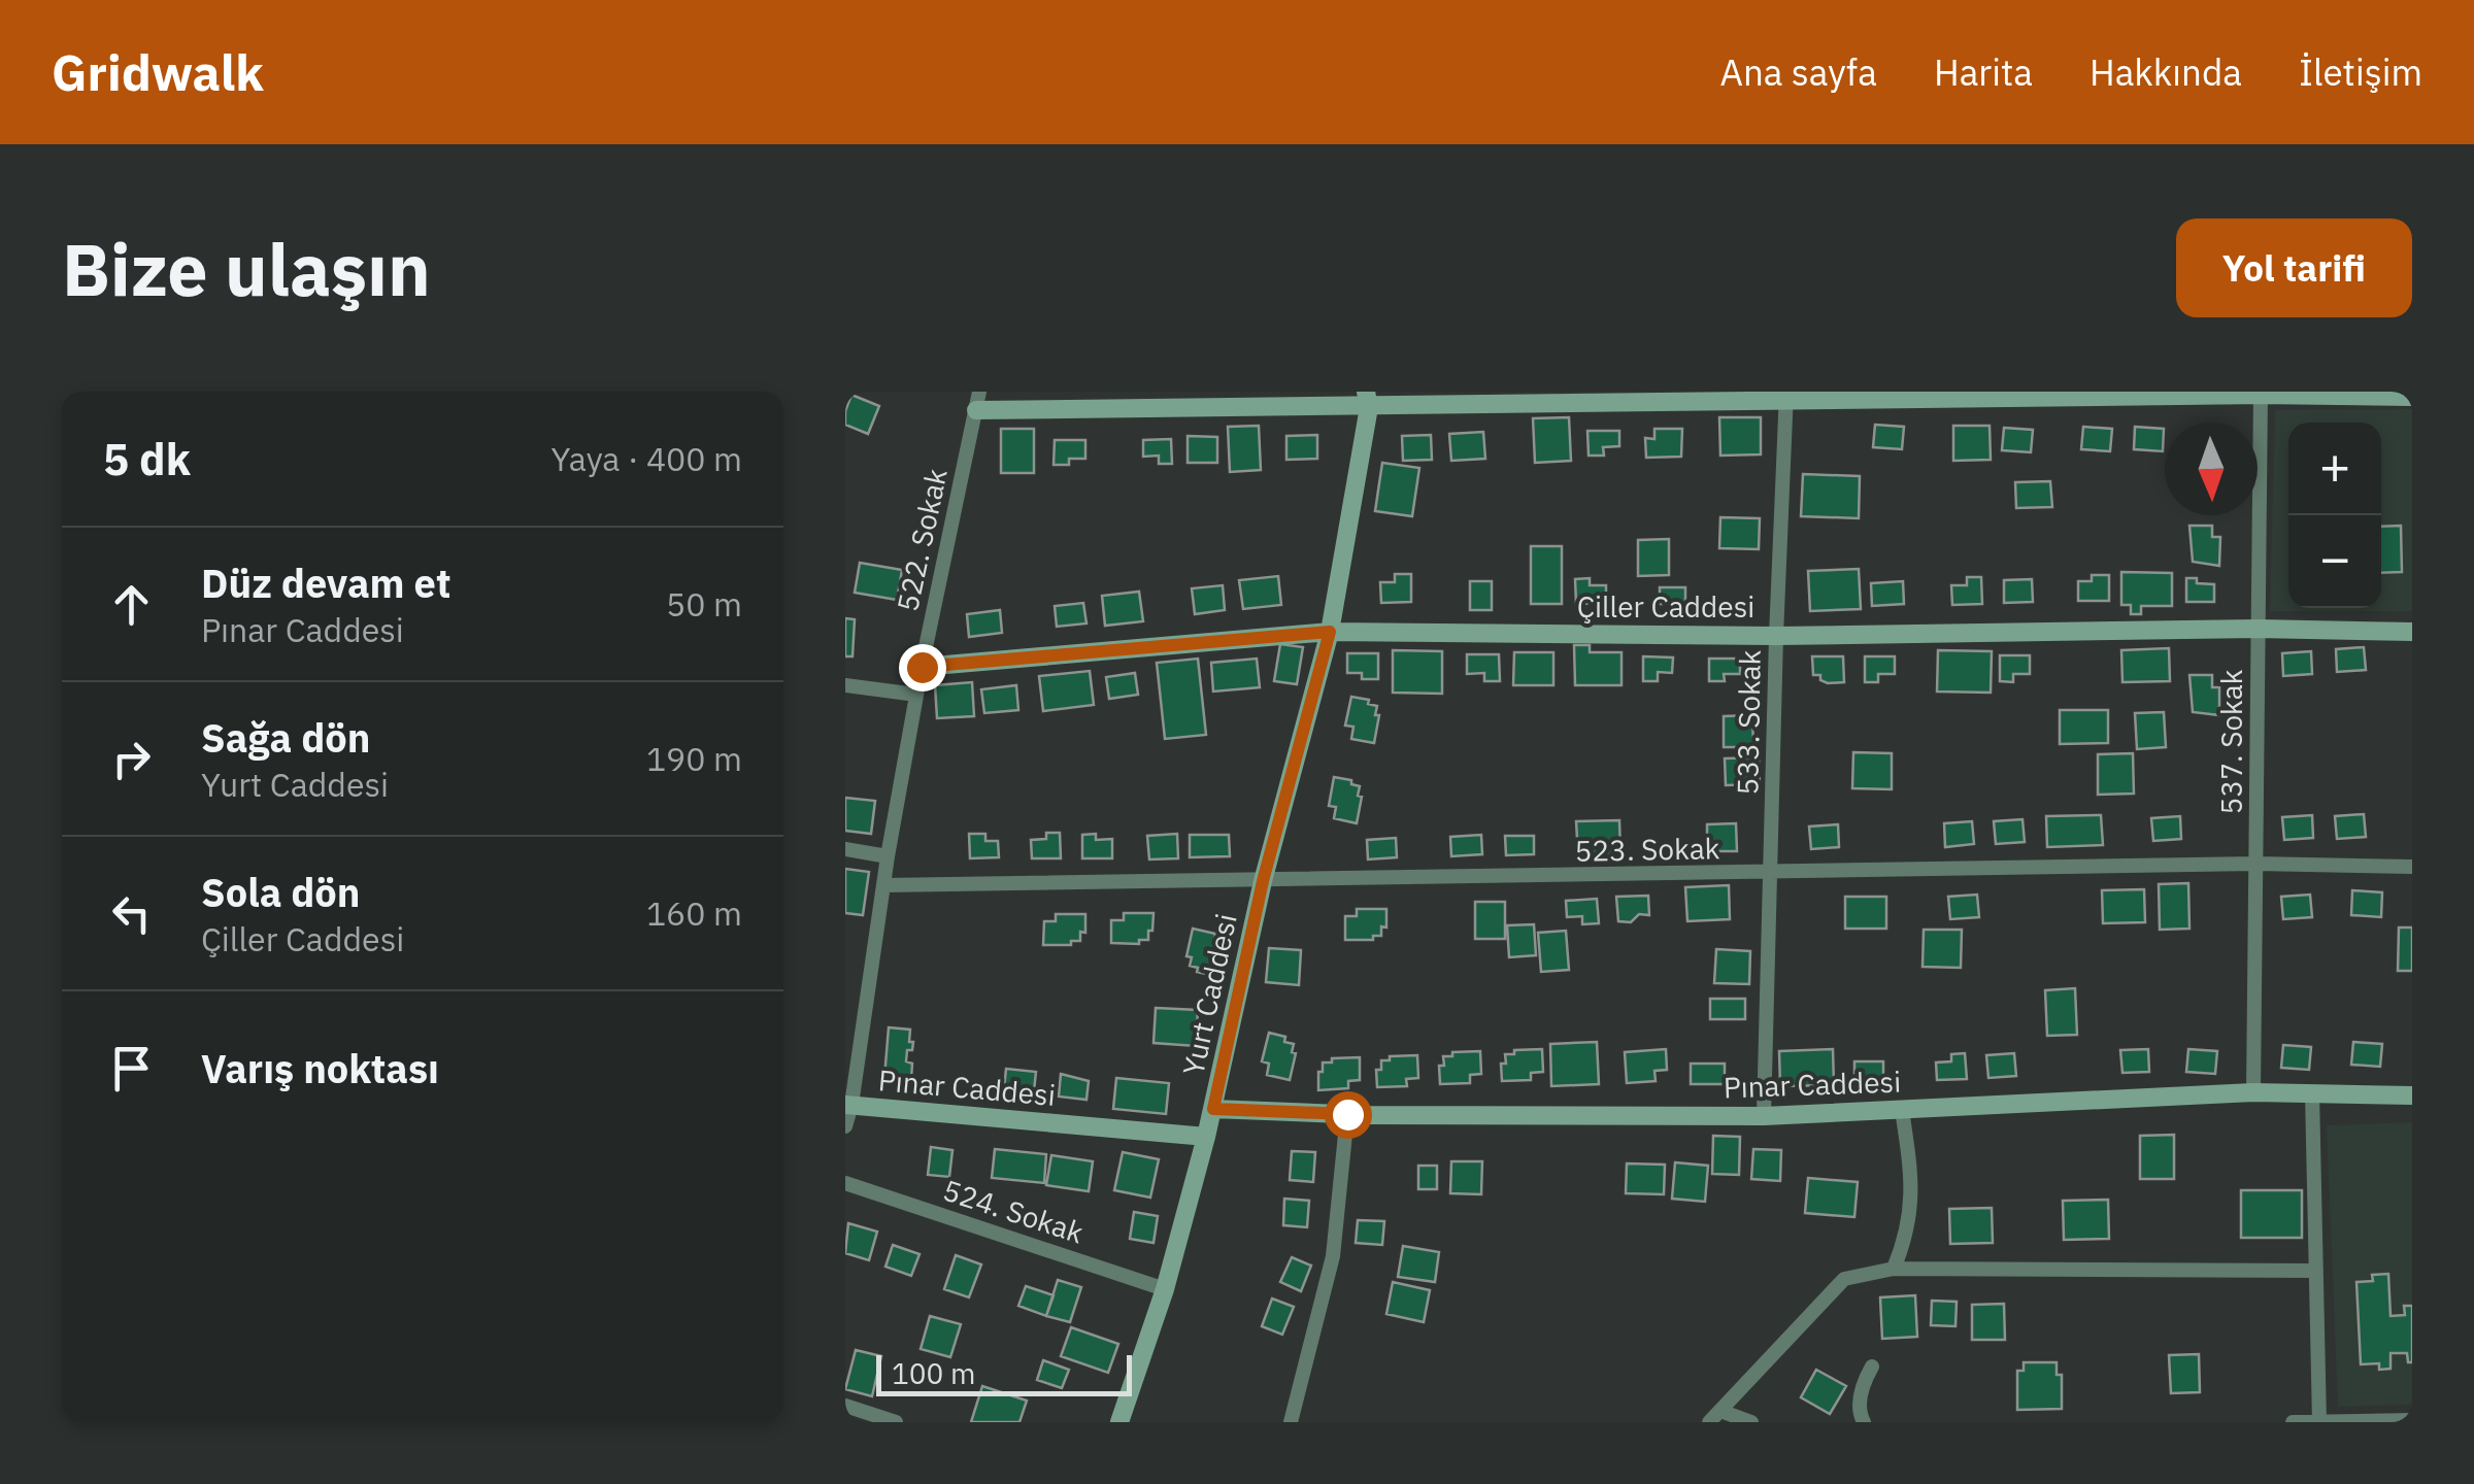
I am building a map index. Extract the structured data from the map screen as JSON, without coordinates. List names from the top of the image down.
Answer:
{
  "streets": {
    "street": [
      "522. Sokak",
      "Çiller Caddesi",
      "533. Sokak",
      "537. Sokak",
      "523. Sokak",
      "Yurt Caddesi",
      "Pınar Caddesi",
      "524. Sokak"
    ]
  },
  "crossings": [
    ["522. Sokak", "Çiller Caddesi"],
    ["522. Sokak", "523. Sokak"],
    ["522. Sokak", "Pınar Caddesi"],
    ["Çiller Caddesi", "533. Sokak"],
    ["Çiller Caddesi", "537. Sokak"],
    ["Çiller Caddesi", "Yurt Caddesi"],
    ["533. Sokak", "523. Sokak"],
    ["533. Sokak", "Pınar Caddesi"],
    ["537. Sokak", "523. Sokak"],
    ["537. Sokak", "Pınar Caddesi"],
    ["523. Sokak", "Yurt Caddesi"],
    ["Yurt Caddesi", "Pınar Caddesi"],
    ["Yurt Caddesi", "524. Sokak"]
  ],
  "scale_bar": "100 m",
  "north": "bottom",
  "page": {
    "header": "Gridwalk",
    "nav": [
      "Ana sayfa",
      "Harita",
      "Hakkında",
      "İletişim"
    ],
    "buttons": "Yol tarifi",
    "title": "Bize ulaşın",
    "heading": ["5 dk", "Yaya · 400 m"],
    "map_buttons": ["+", "−"],
    "list": [
      ["Düz devam et", "Pınar Caddesi", "50 m"],
      ["Sağa dön", "Yurt Caddesi", "190 m"],
      ["Sola dön", "Çiller Caddesi", "160 m"],
      "Varış noktası"
    ],
    "scale": "100 m"
  }
}
